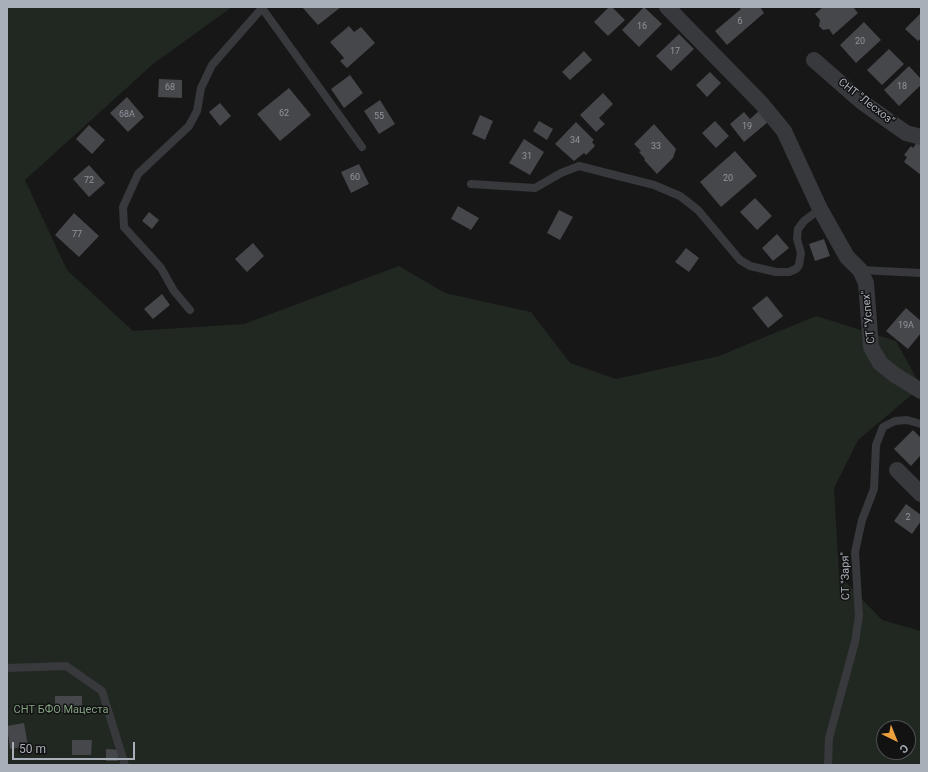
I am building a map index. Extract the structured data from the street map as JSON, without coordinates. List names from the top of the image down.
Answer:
{
  "streets": {
    "street": ["СНТ \"Лесхоз\"", "СТ \"Успех\""],
    "lane": ["СТ \"Заря\""]
  },
  "parks": ["СНТ БФО Мацеста"],
  "house_numbers": [
    "6",
    "16",
    "20",
    "17",
    "18",
    "68",
    "62",
    "68А",
    "55",
    "19",
    "34",
    "33",
    "31",
    "60",
    "20",
    "72",
    "77",
    "19А",
    "2"
  ],
  "scale_bar": "50 m",
  "north": "bottom right"
}
